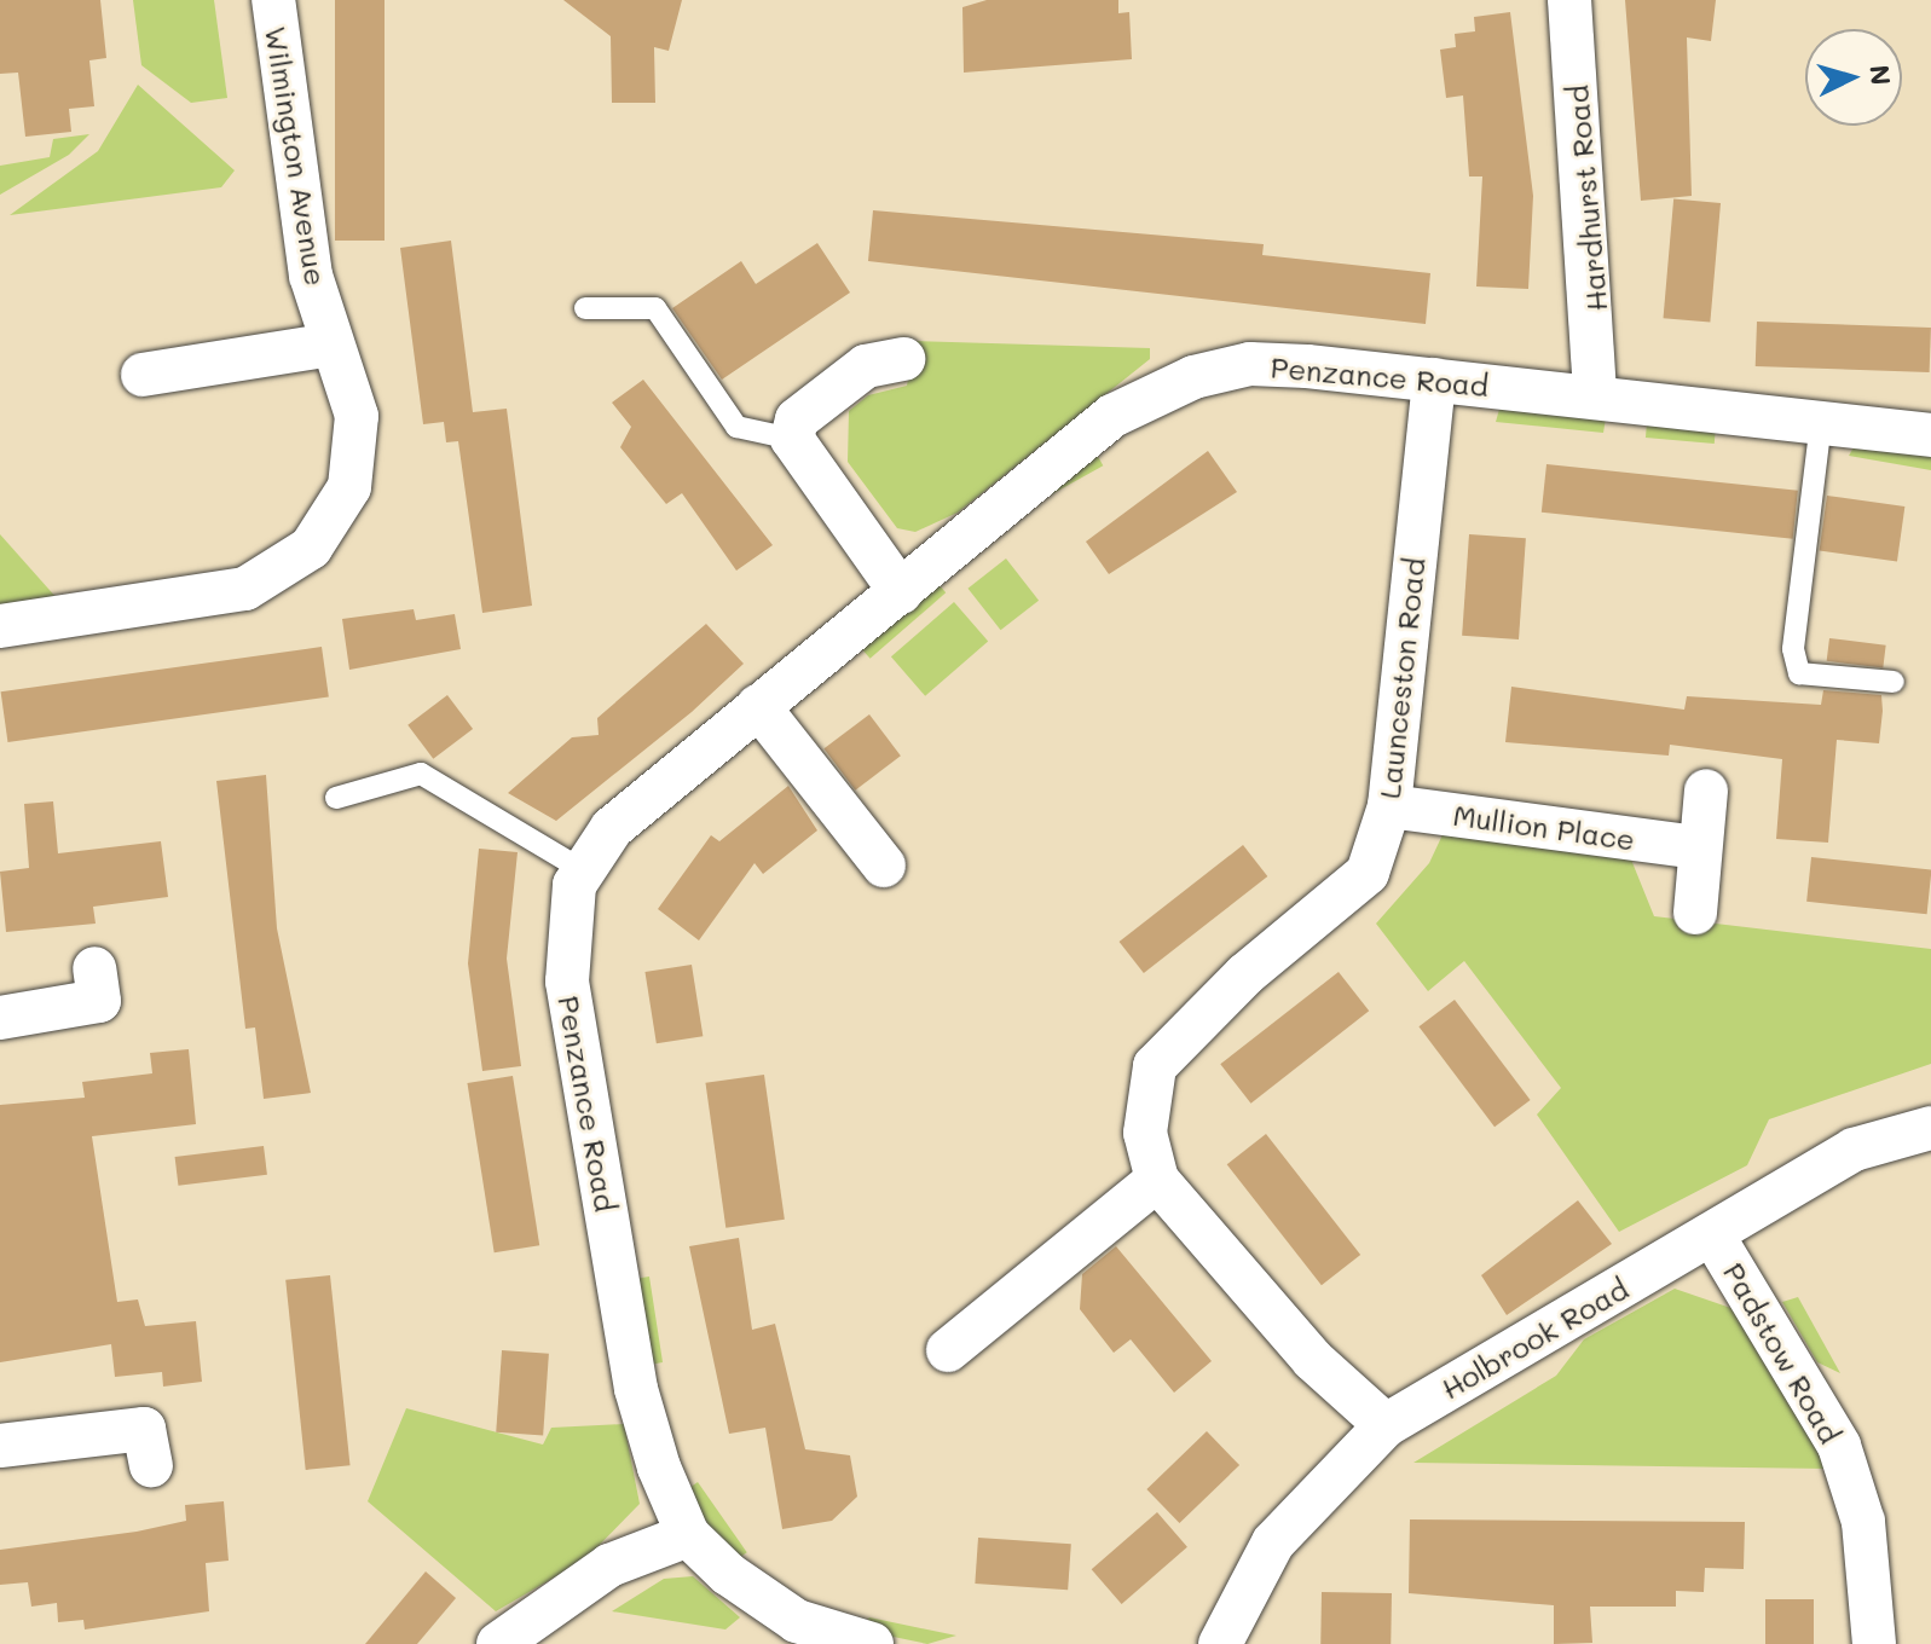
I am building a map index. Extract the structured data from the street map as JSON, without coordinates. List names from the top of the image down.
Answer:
{
  "streets": {
    "street": [
      "Wilmington Avenue",
      "Hardhurst Road",
      "Penzance Road",
      "Launceston Road",
      "Mullion Place",
      "Holbrook Road",
      "Padstow Road"
    ]
  },
  "crossings": [
    ["Hardhurst Road", "Penzance Road"],
    ["Penzance Road", "Launceston Road"],
    ["Launceston Road", "Mullion Place"],
    ["Launceston Road", "Holbrook Road"],
    ["Holbrook Road", "Padstow Road"]
  ],
  "north": "right"
}
